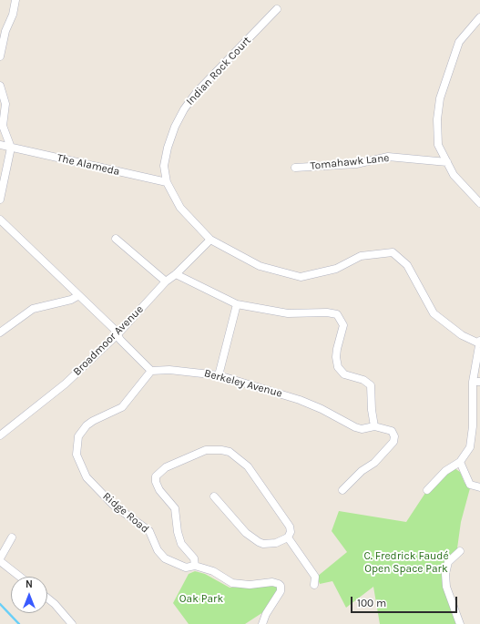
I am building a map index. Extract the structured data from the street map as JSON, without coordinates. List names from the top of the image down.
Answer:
{
  "streets": {
    "street": [
      "Indian Rock Court",
      "Tomahawk Lane",
      "The Alameda",
      "Broadmoor Avenue",
      "Berkeley Avenue",
      "Ridge Road"
    ]
  },
  "crossings": [
    ["Indian Rock Court", "The Alameda"],
    ["Berkeley Avenue", "Ridge Road"]
  ],
  "parks": ["C. Fredrick Faudé Open Space Park", "Oak Park"],
  "scale_bar": "100 m",
  "north": "top"
}
